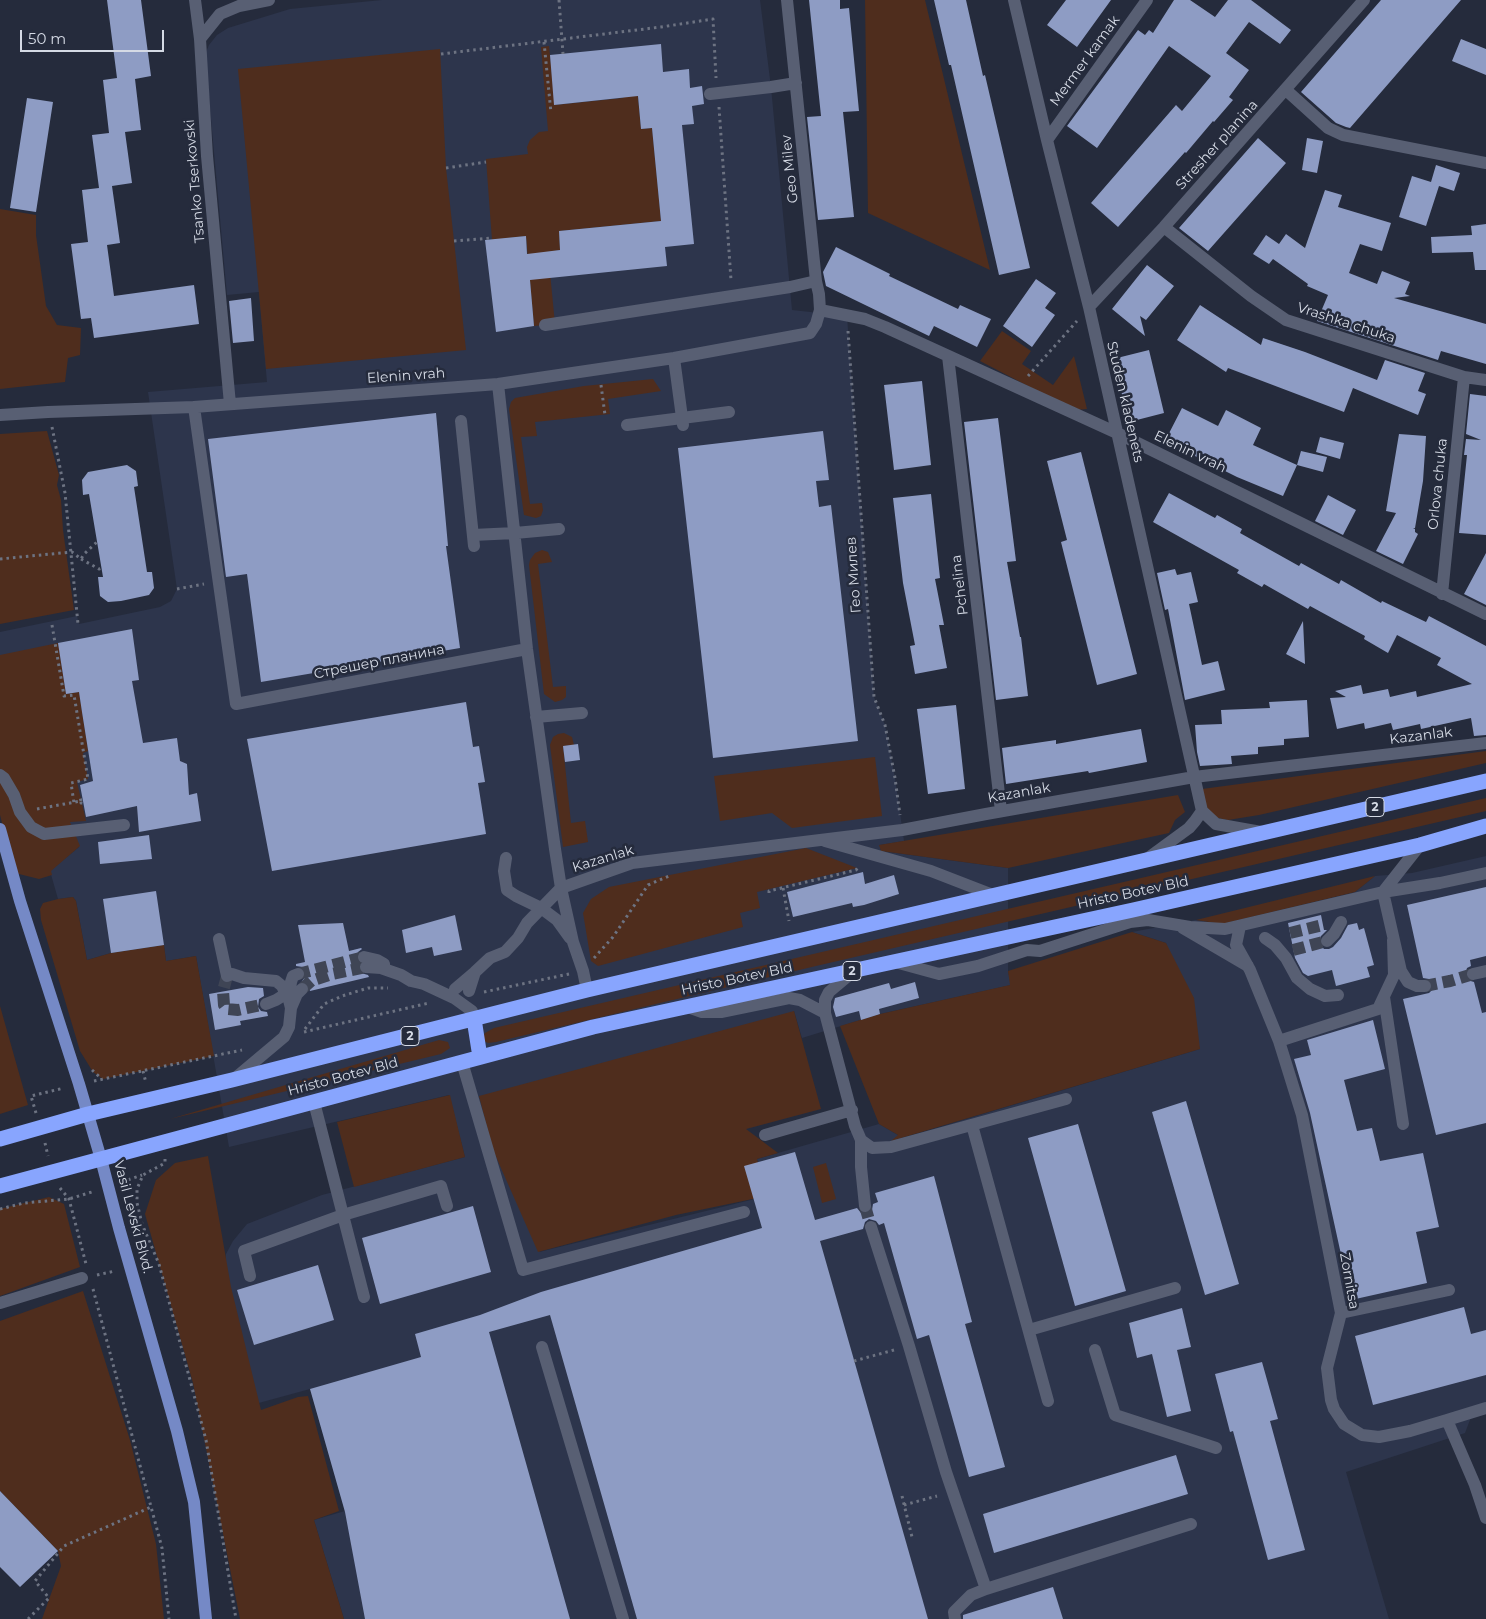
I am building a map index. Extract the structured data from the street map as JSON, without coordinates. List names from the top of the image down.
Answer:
{
  "streets": {
    "highway": ["2", "Hristo Botev Bld"],
    "main road": ["Vasil Levski Blvd."],
    "street": [
      "Mermer kamak",
      "Stresher planina",
      "Geo Milev",
      "Tsanko Tserkovski",
      "Vrashka chuka",
      "Elenin vrah",
      "Studen kladenets",
      "Orlova chuka",
      "Pchelina",
      "Стрешер планина",
      "Kazanlak",
      "Zornitsa"
    ],
    "path": ["Гео Милев"]
  },
  "crossings": [
    ["Mermer kamak", "Studen kladenets"],
    ["Stresher planina", "Vrashka chuka"],
    ["Stresher planina", "Studen kladenets"],
    ["Geo Milev", "Elenin vrah"],
    ["Tsanko Tserkovski", "Elenin vrah"],
    ["Vrashka chuka", "Orlova chuka"],
    ["Elenin vrah", "Studen kladenets"],
    ["Elenin vrah", "Orlova chuka"],
    ["Elenin vrah", "Гео Милев"],
    ["Elenin vrah", "Pchelina"],
    ["Studen kladenets", "Kazanlak"],
    ["Гео Милев", "Kazanlak"],
    ["Pchelina", "Kazanlak"],
    ["Hristo Botev Bld", "Vasil Levski Blvd."]
  ],
  "scale_bar": "50 m"
}
